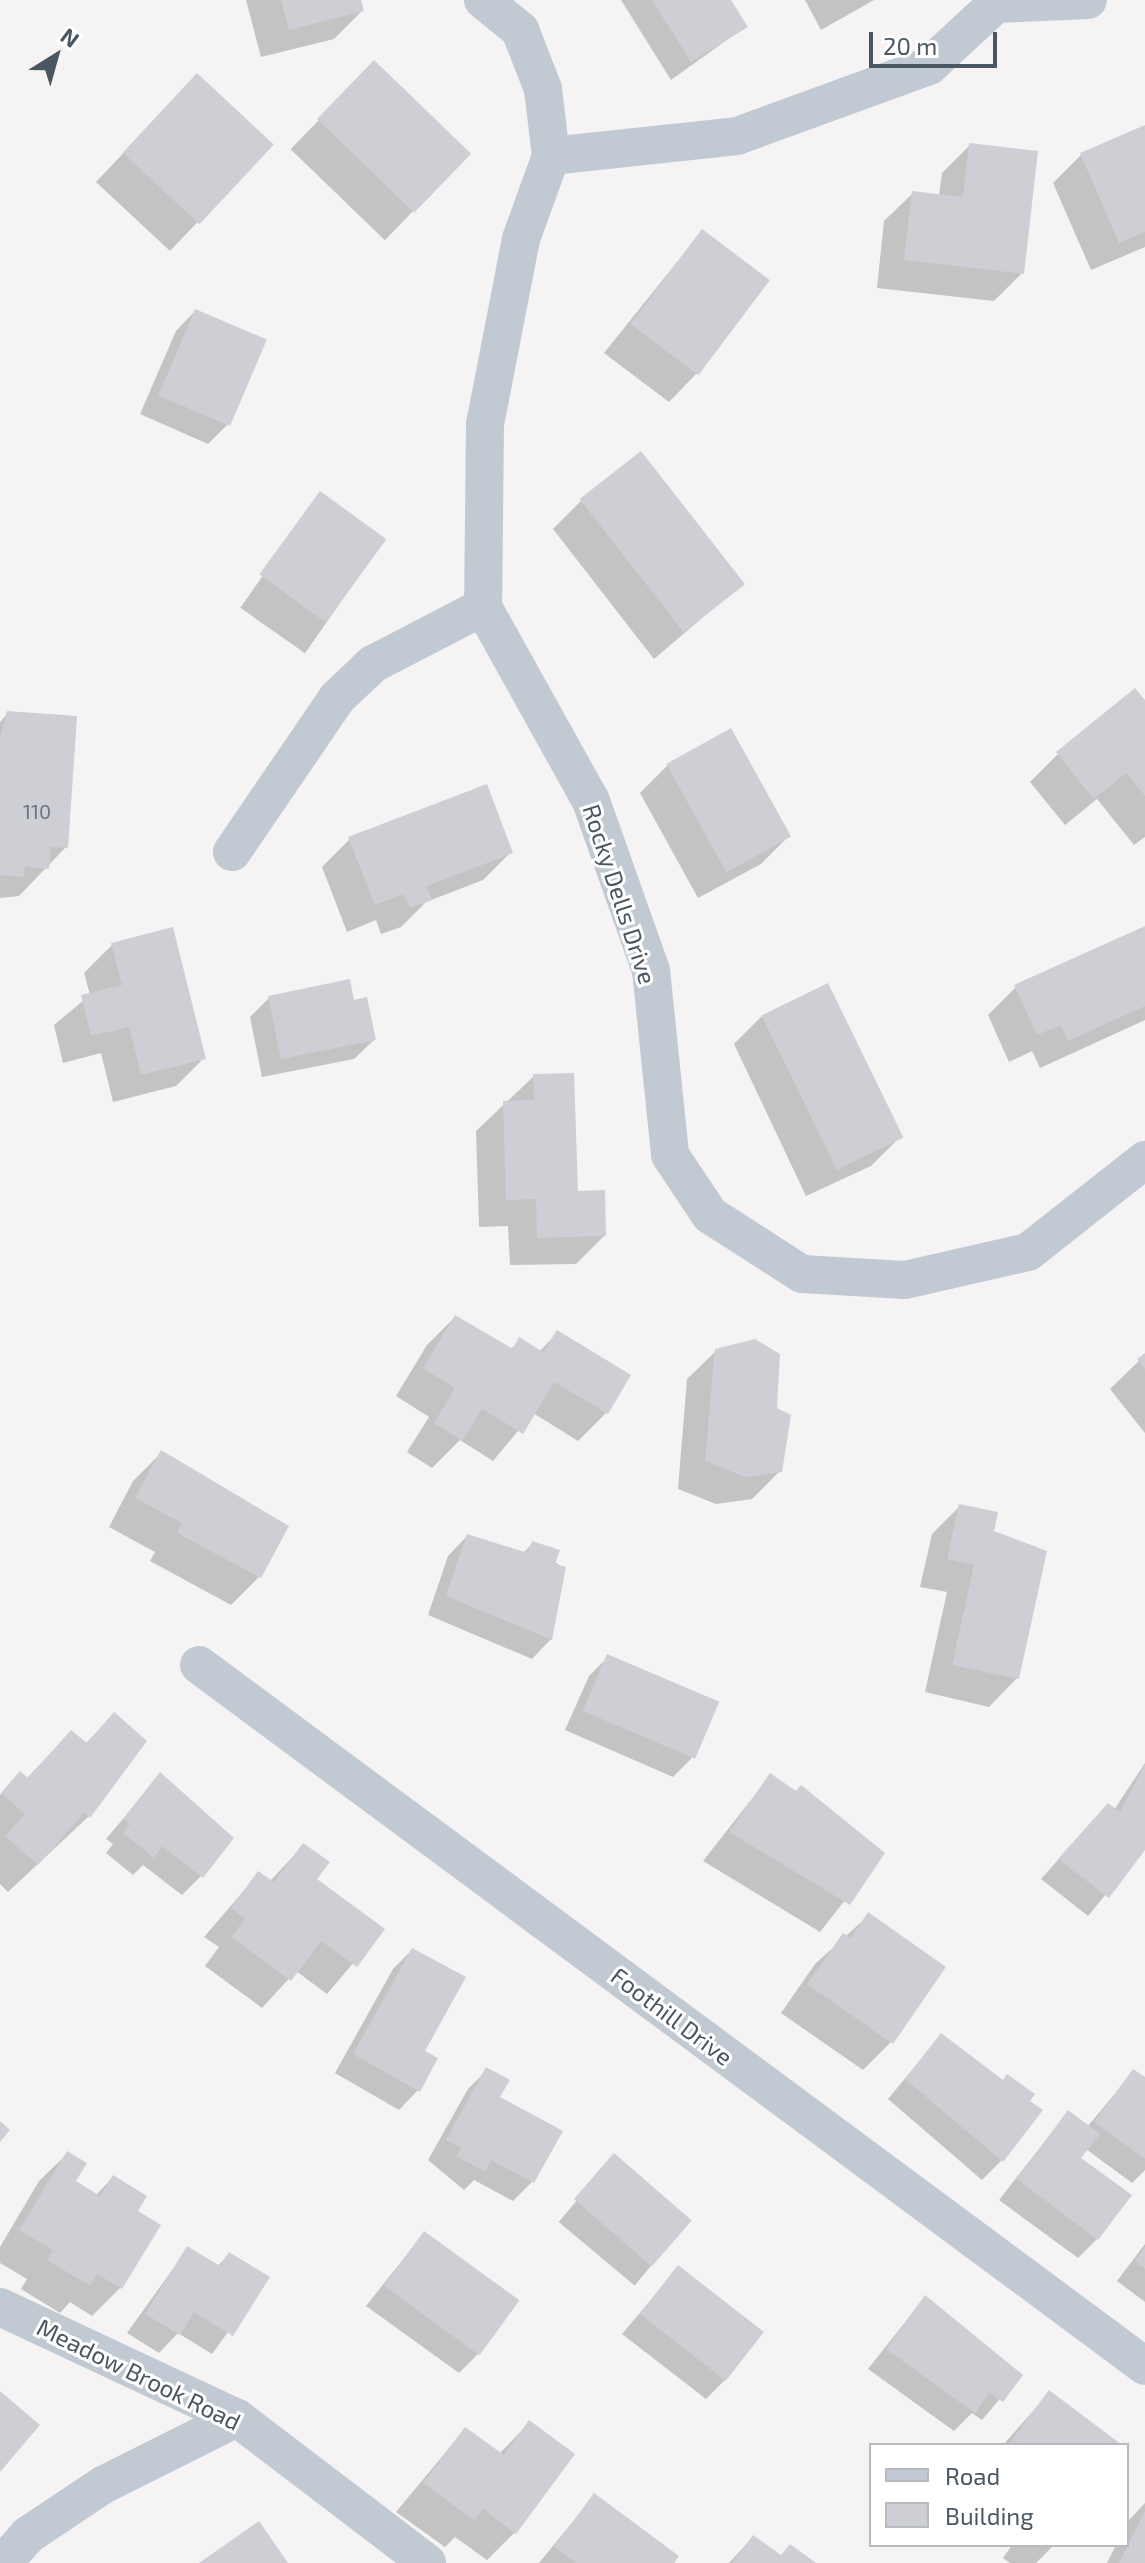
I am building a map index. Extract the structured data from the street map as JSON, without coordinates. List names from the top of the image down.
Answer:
{
  "streets": {
    "street": ["Rocky Dells Drive", "Foothill Drive", "Meadow Brook Road"]
  },
  "house_numbers": ["110"],
  "legend": ["Road", "Building"],
  "scale_bar": "20 m",
  "north": "top right"
}
